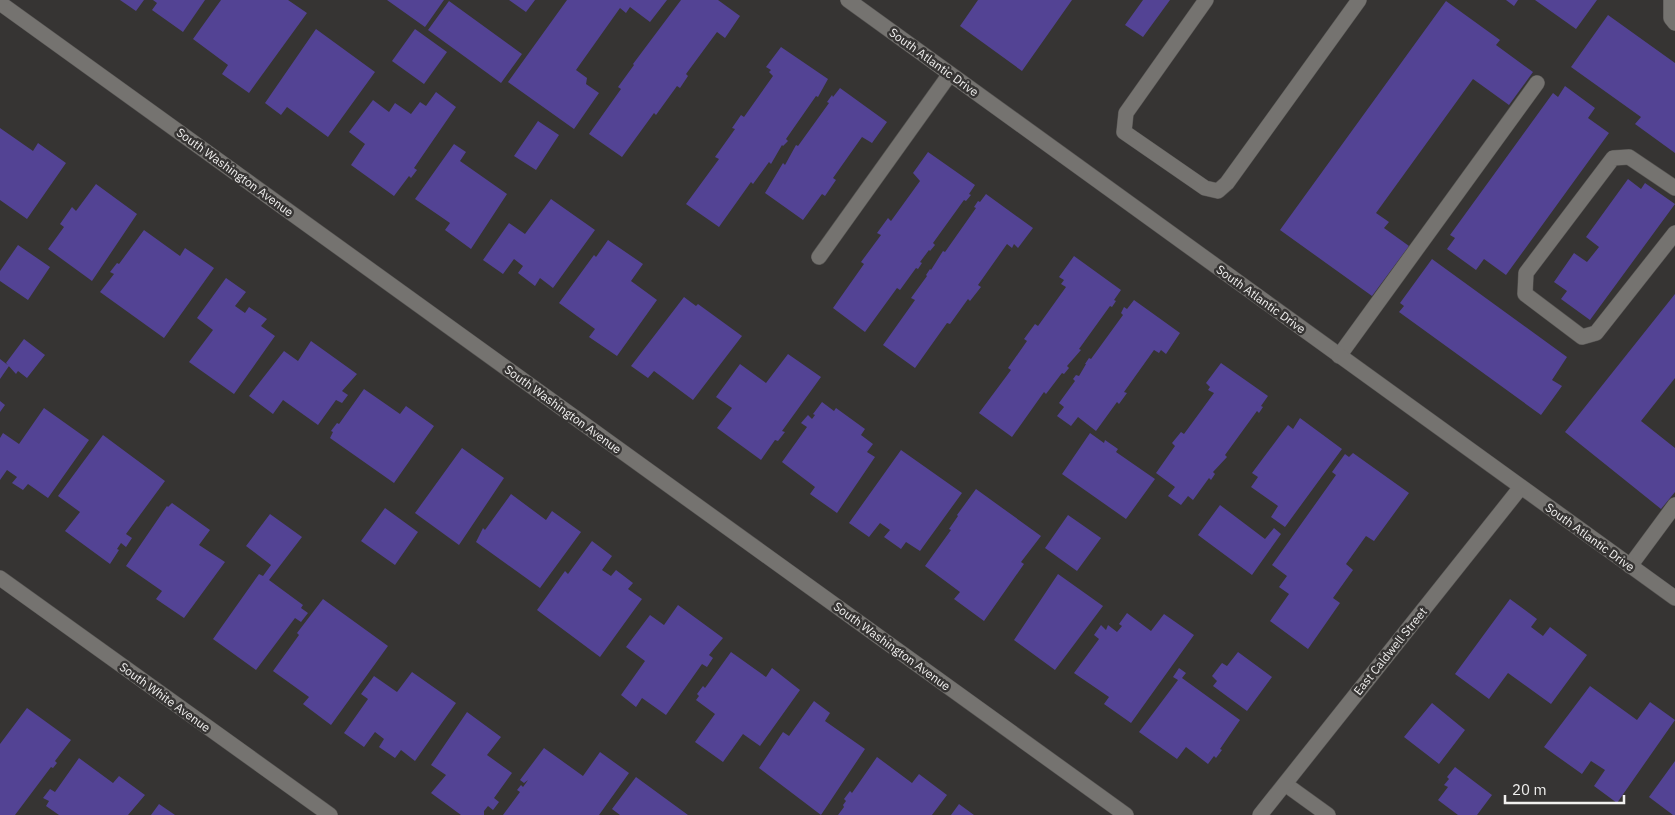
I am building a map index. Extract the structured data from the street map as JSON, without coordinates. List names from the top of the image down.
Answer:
{
  "streets": {
    "street": [
      "South Atlantic Drive",
      "South Washington Avenue",
      "East Caldwell Street",
      "South White Avenue"
    ]
  },
  "crossings": [
    ["South Atlantic Drive", "East Caldwell Street"]
  ],
  "scale_bar": "20 m"
}
